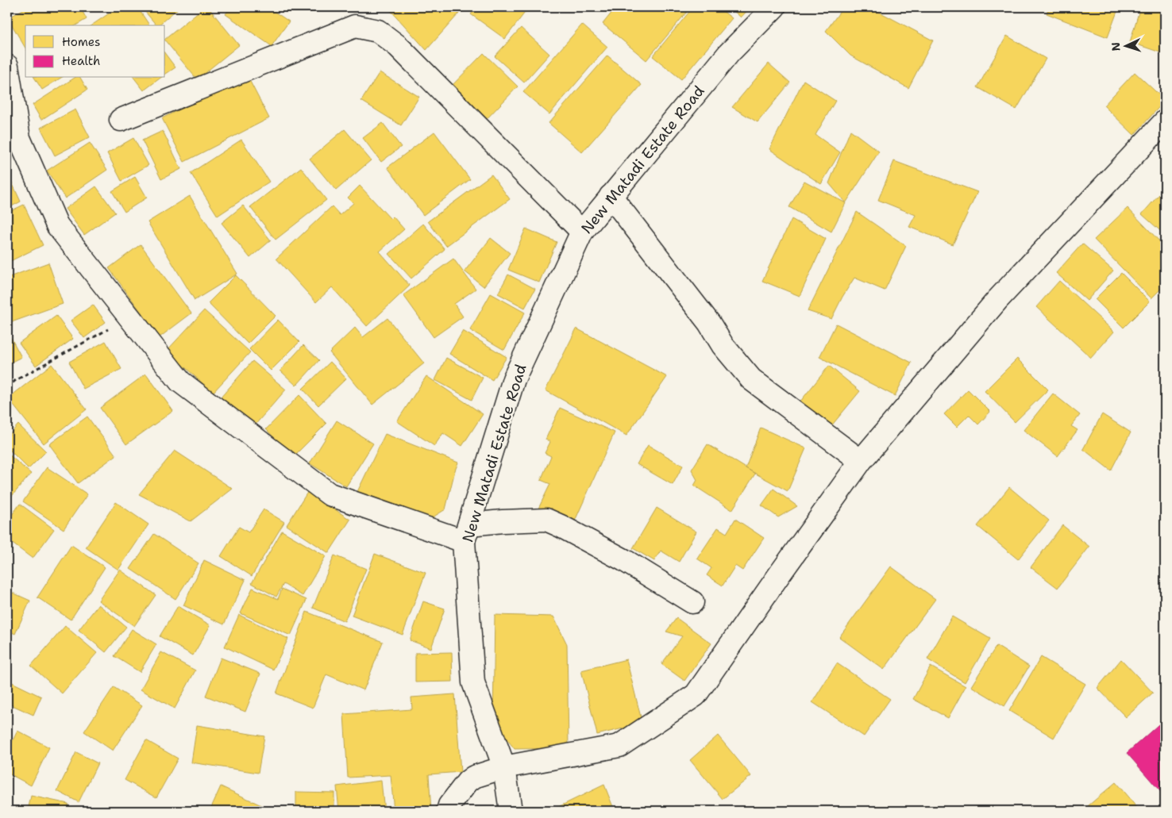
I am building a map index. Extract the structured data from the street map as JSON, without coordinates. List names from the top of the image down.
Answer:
{
  "streets": {
    "street": ["New Matadi Estate Road"]
  },
  "legend": ["Homes", "Health"],
  "north": "left"
}
